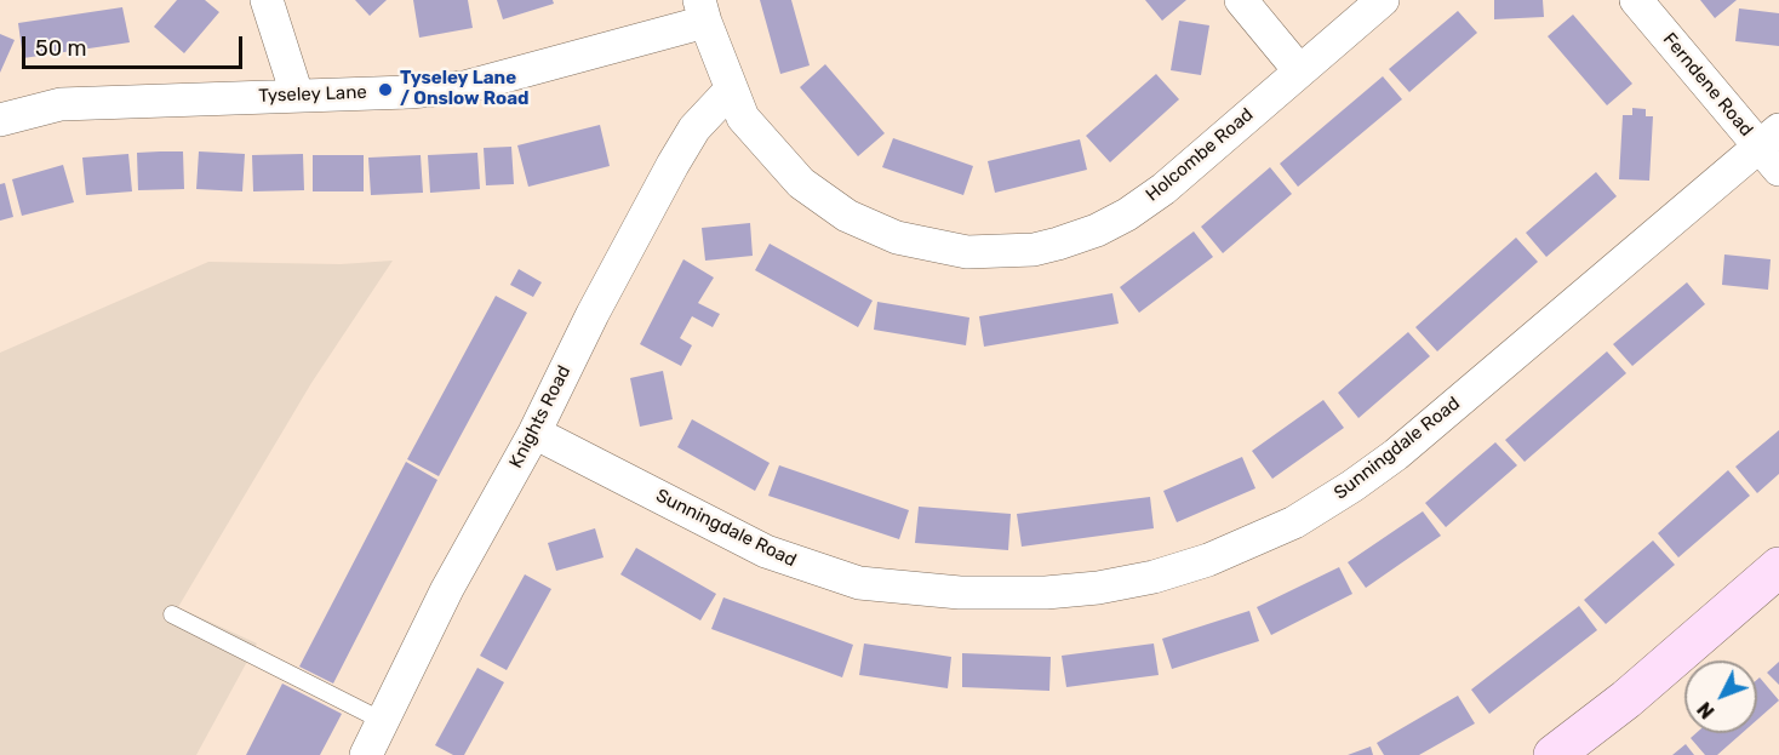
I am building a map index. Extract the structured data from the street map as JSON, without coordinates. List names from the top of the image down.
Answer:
{
  "streets": {
    "street": [
      "Ferndene Road",
      "Tyseley Lane",
      "Holcombe Road",
      "Knights Road",
      "Sunningdale Road"
    ]
  },
  "crossings": [
    ["Ferndene Road", "Sunningdale Road"],
    ["Tyseley Lane", "Holcombe Road"],
    ["Holcombe Road", "Knights Road"],
    ["Knights Road", "Sunningdale Road"]
  ],
  "places": ["Tyseley Lane / Onslow Road"],
  "scale_bar": "50 m",
  "north": "bottom left"
}
